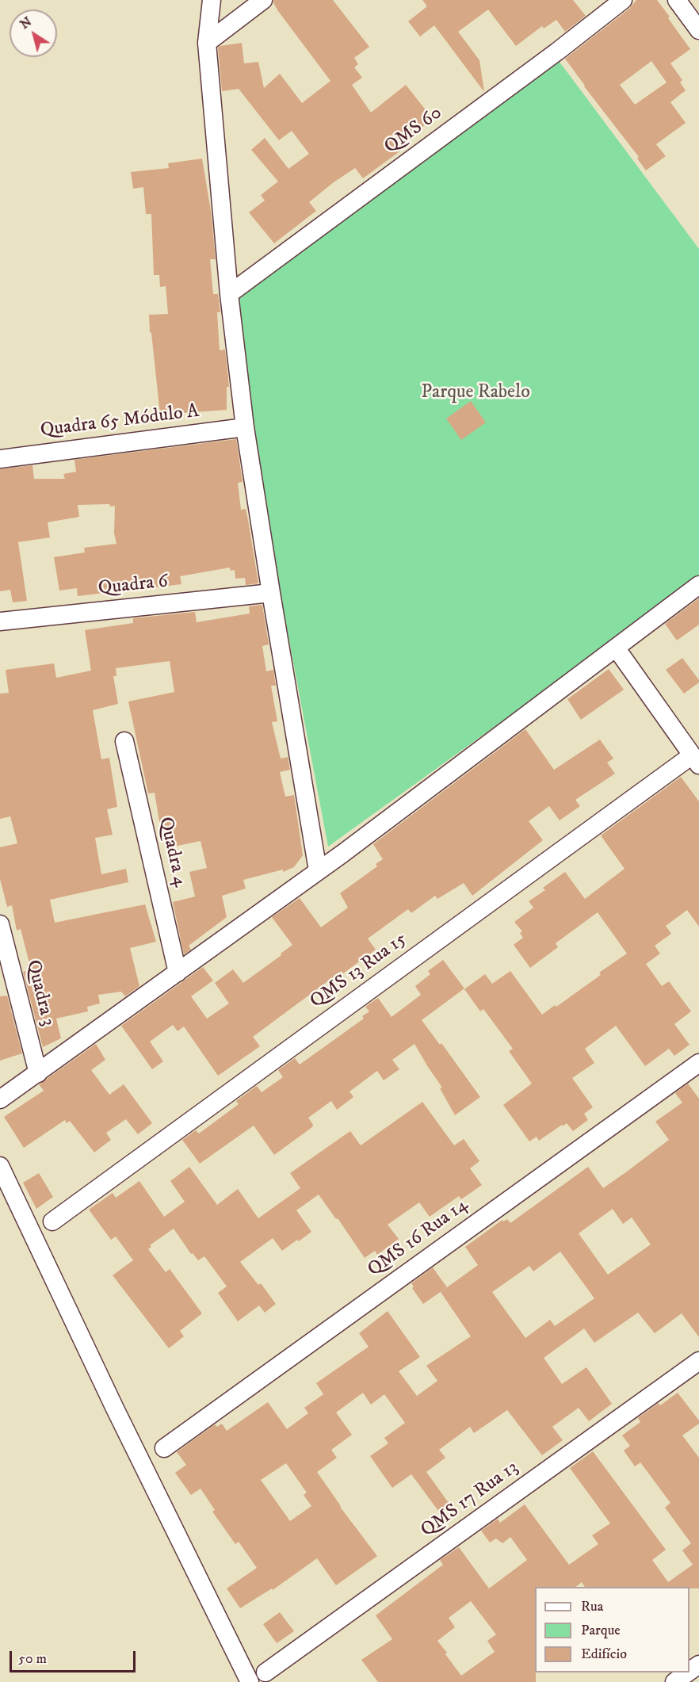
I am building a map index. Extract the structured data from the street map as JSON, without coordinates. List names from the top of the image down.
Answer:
{
  "streets": {
    "street": [
      "QMS 60",
      "Quadra 65 Módulo A",
      "Quadra 6",
      "Quadra 4",
      "QMS 13 Rua 15",
      "Quadra 3",
      "QMS 16 Rua 14",
      "QMS 17 Rua 13"
    ]
  },
  "parks": ["Parque Rabelo"],
  "legend": ["Rua", "Parque", "Edifício"],
  "scale_bar": "50 m",
  "north": "top left"
}
